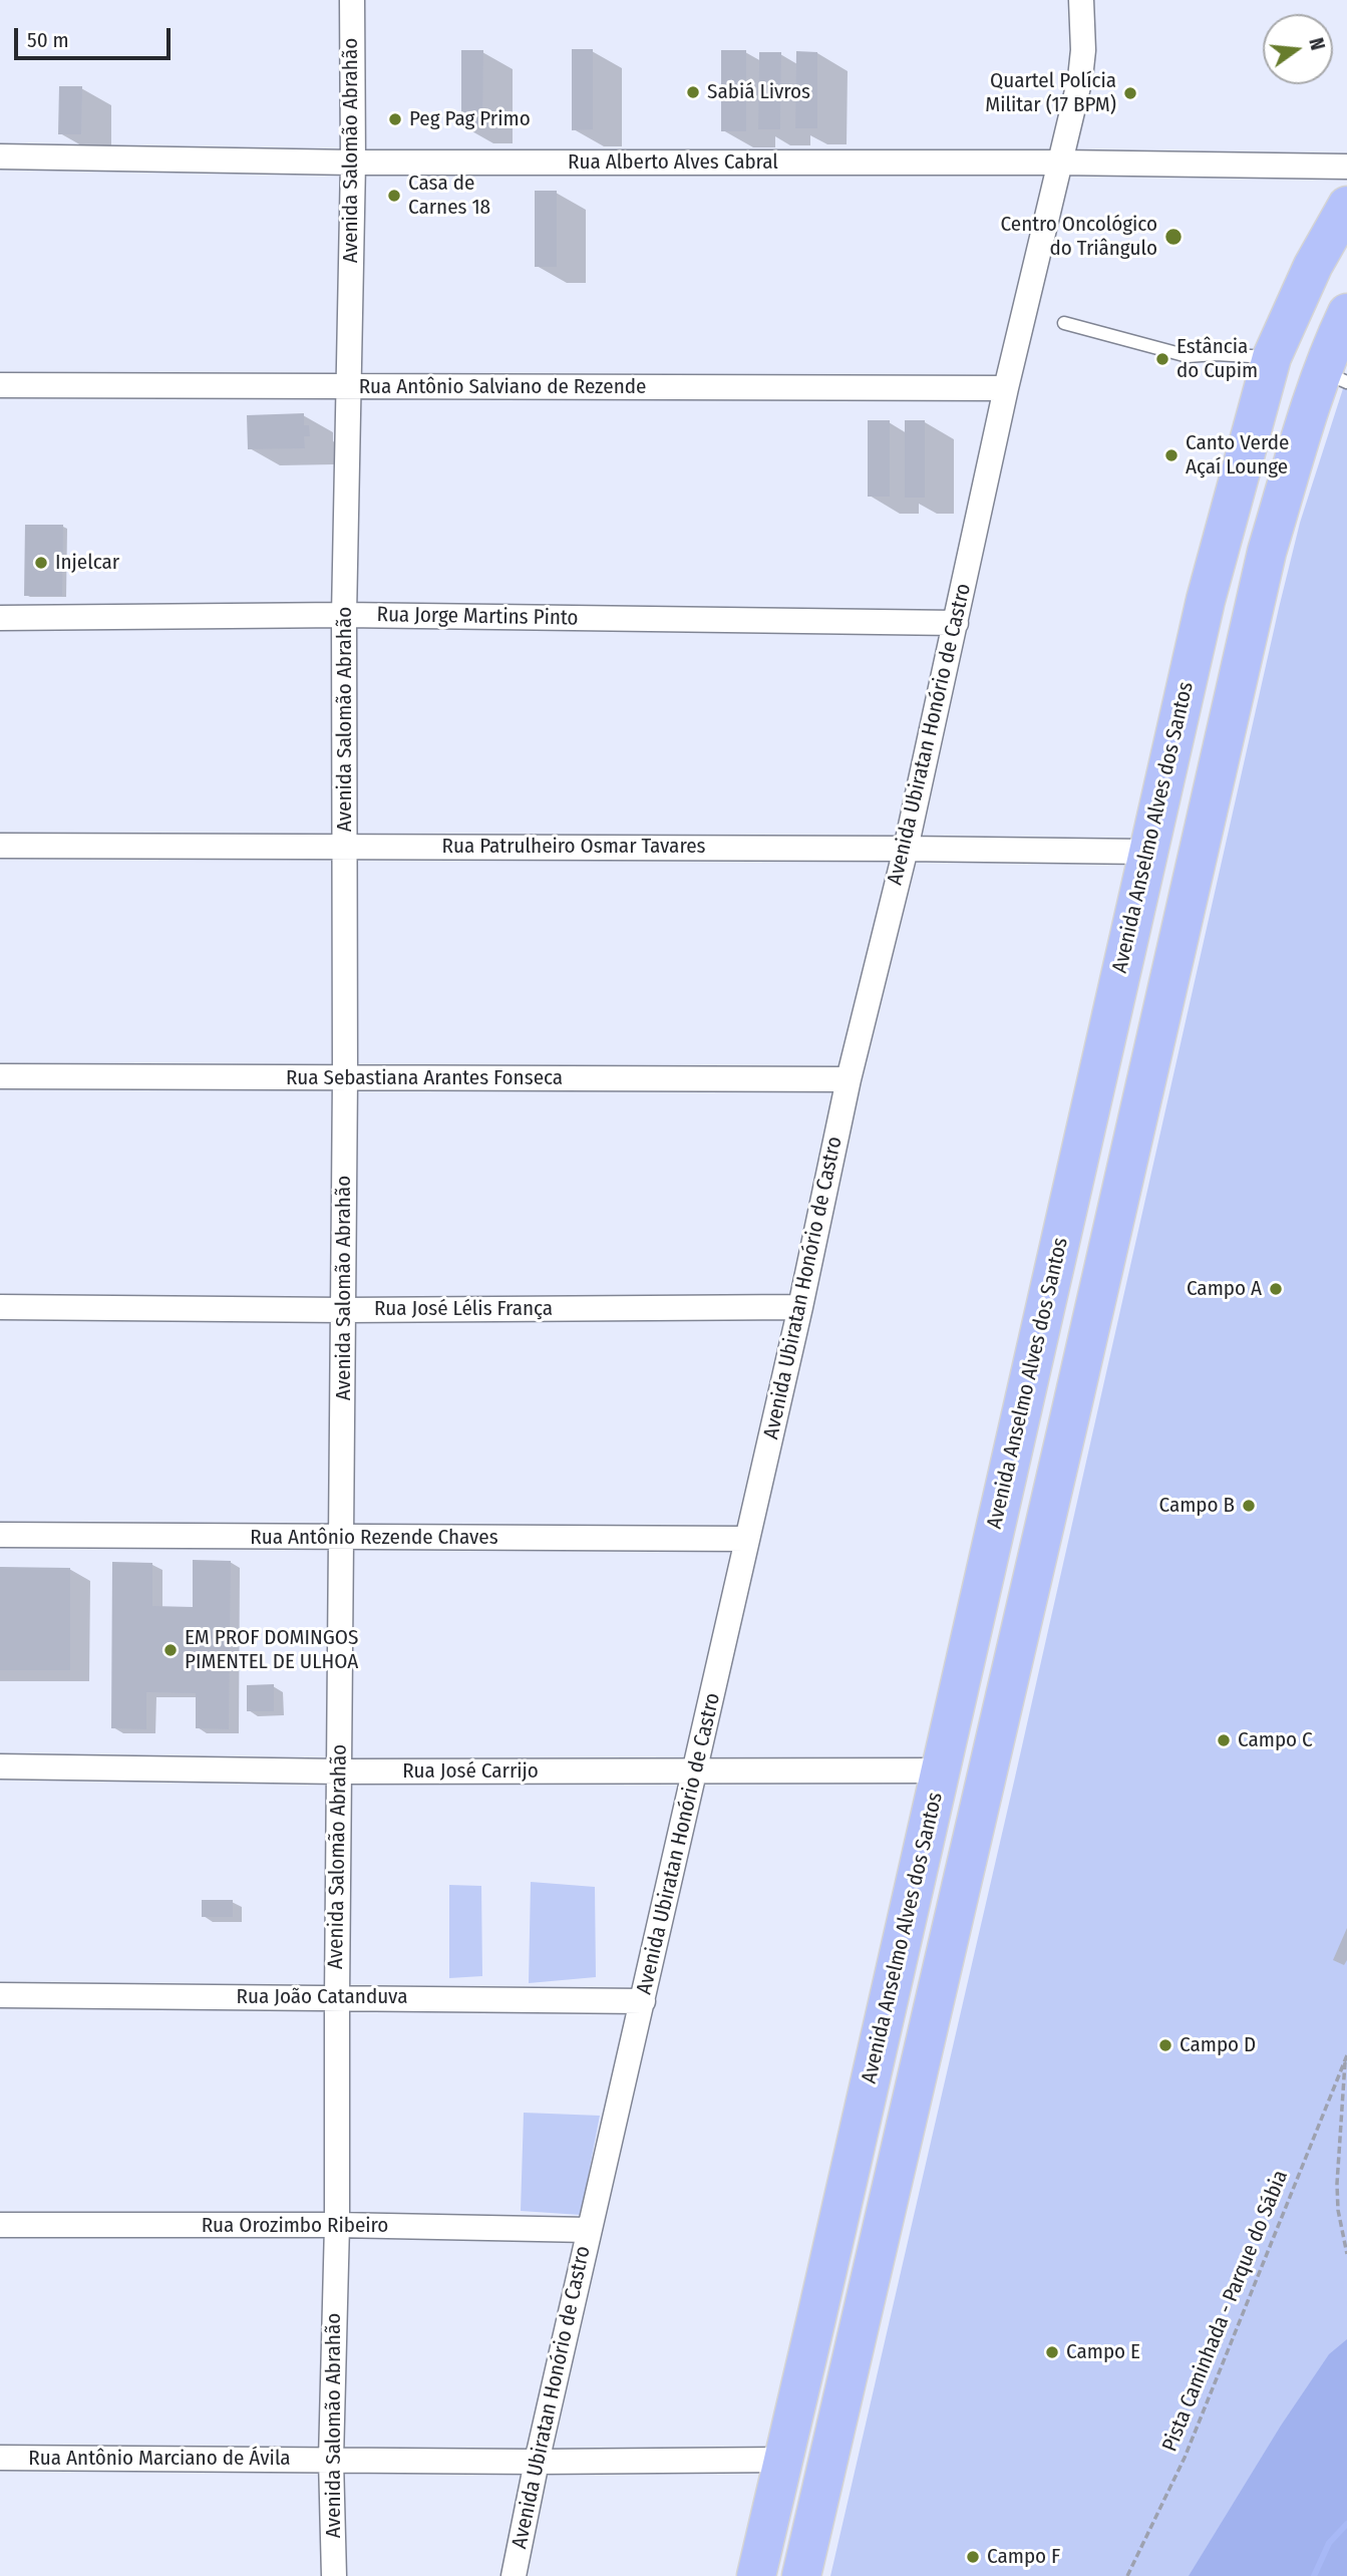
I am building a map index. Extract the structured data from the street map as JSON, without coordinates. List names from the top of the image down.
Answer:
{
  "streets": {
    "main road": ["Avenida Anselmo Alves dos Santos"],
    "street": [
      "Avenida Salomão Abrahão",
      "Rua Alberto Alves Cabral",
      "Rua Antônio Salviano de Rezende",
      "Rua Jorge Martins Pinto",
      "Avenida Ubiratan Honório de Castro",
      "Rua Patrulheiro Osmar Tavares",
      "Rua Sebastiana Arantes Fonseca",
      "Rua José Lélis França",
      "Rua Antônio Rezende Chaves",
      "Rua José Carrijo",
      "Rua João Catanduva",
      "Rua Orozimbo Ribeiro",
      "Rua Antônio Marciano de Ávila"
    ],
    "path": ["Pista Caminhada - Parque do Sábia"]
  },
  "crossings": [
    ["Avenida Salomão Abrahão", "Rua Alberto Alves Cabral"],
    ["Avenida Salomão Abrahão", "Rua Antônio Salviano de Rezende"],
    ["Avenida Salomão Abrahão", "Rua Jorge Martins Pinto"],
    ["Avenida Salomão Abrahão", "Rua Patrulheiro Osmar Tavares"],
    ["Avenida Salomão Abrahão", "Rua Sebastiana Arantes Fonseca"],
    ["Avenida Salomão Abrahão", "Rua José Lélis França"],
    ["Avenida Salomão Abrahão", "Rua Antônio Rezende Chaves"],
    ["Avenida Salomão Abrahão", "Rua José Carrijo"],
    ["Avenida Salomão Abrahão", "Rua João Catanduva"],
    ["Avenida Salomão Abrahão", "Rua Orozimbo Ribeiro"],
    ["Avenida Salomão Abrahão", "Rua Antônio Marciano de Ávila"],
    ["Rua Alberto Alves Cabral", "Avenida Ubiratan Honório de Castro"],
    ["Rua Antônio Salviano de Rezende", "Avenida Ubiratan Honório de Castro"],
    ["Rua Jorge Martins Pinto", "Avenida Ubiratan Honório de Castro"],
    ["Avenida Ubiratan Honório de Castro", "Rua Patrulheiro Osmar Tavares"],
    ["Avenida Ubiratan Honório de Castro", "Rua Sebastiana Arantes Fonseca"],
    ["Avenida Ubiratan Honório de Castro", "Rua José Lélis França"],
    ["Avenida Ubiratan Honório de Castro", "Rua Antônio Rezende Chaves"],
    ["Avenida Ubiratan Honório de Castro", "Rua José Carrijo"],
    ["Avenida Ubiratan Honório de Castro", "Rua João Catanduva"],
    ["Avenida Ubiratan Honório de Castro", "Rua Orozimbo Ribeiro"],
    ["Avenida Ubiratan Honório de Castro", "Rua Antônio Marciano de Ávila"],
    ["Avenida Anselmo Alves dos Santos", "Rua Patrulheiro Osmar Tavares"],
    ["Avenida Anselmo Alves dos Santos", "Rua José Carrijo"],
    ["Avenida Anselmo Alves dos Santos", "Rua Antônio Marciano de Ávila"]
  ],
  "places": [
    "Sabiá Livros",
    "Quartel Polícia Militar (17 BPM)",
    "Peg Pag Primo",
    "Casa de Carnes 18",
    "Centro Oncológico do Triângulo",
    "Estância do Cupim",
    "Canto Verde Açaí Lounge",
    "Injelcar",
    "Campo A",
    "Campo B",
    "EM PROF DOMINGOS PIMENTEL DE ULHOA",
    "Campo C",
    "Campo D",
    "Campo E",
    "Campo F"
  ],
  "scale_bar": "50 m",
  "north": "right"
}
